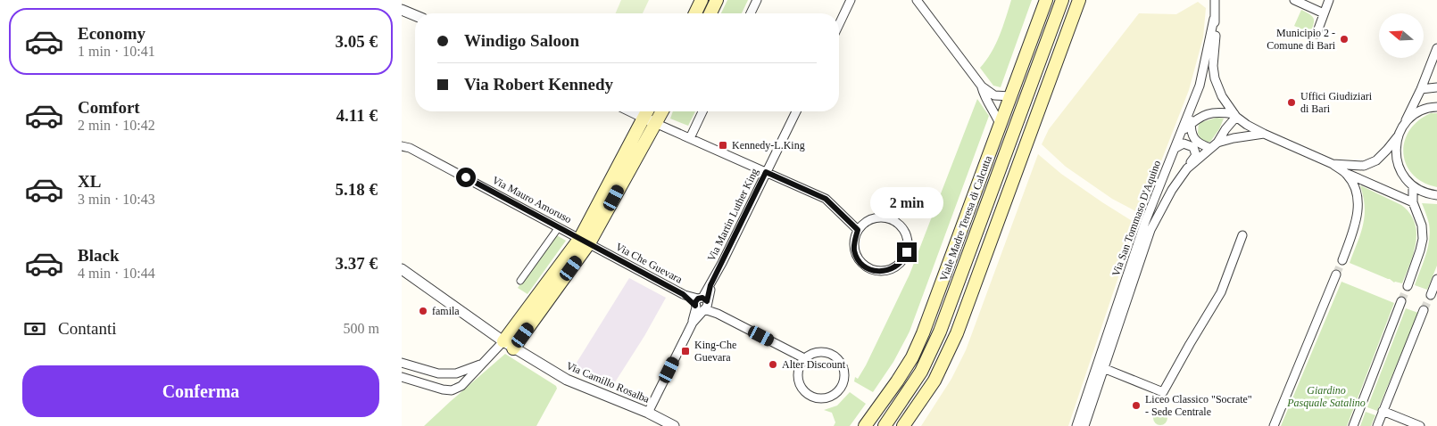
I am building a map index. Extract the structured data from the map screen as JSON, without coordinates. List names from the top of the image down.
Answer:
{
  "streets": {
    "main road": ["Viale Madre Teresa di Calcutta"],
    "street": [
      "Via Mauro Amoruso",
      "Via Martin Luther King",
      "Via San Tommaso D'Aquino",
      "Via Che Guevara",
      "Via Camillo Rosalba"
    ]
  },
  "crossings": [
    ["Via Mauro Amoruso", "Via Che Guevara"],
    ["Via Martin Luther King", "Via Che Guevara"],
    ["Via Martin Luther King", "Via Camillo Rosalba"]
  ],
  "parks": ["Giardino Pasquale Satalino"],
  "places": {
    "other": [
      "Municipio 2 - Comune di Bari",
      "Uffici Giudiziari di Bari",
      "famila",
      "Alter Discount",
      "Liceo Classico \"Socrate\" - Sede Centrale"
    ],
    "transit": ["Kennedy-L.King", "King-Che Guevara"]
  },
  "north": "left",
  "page": {
    "list": [
      {
        "name": "Economy",
        "note": "1 min · 10:41",
        "value": "3.05 €"
      },
      {
        "name": "Comfort",
        "note": "2 min · 10:42",
        "value": "4.11 €"
      },
      {
        "name": "XL",
        "note": "3 min · 10:43",
        "value": "5.18 €"
      },
      {
        "name": "Black",
        "note": "4 min · 10:44",
        "value": "3.37 €"
      }
    ],
    "banner": ["Windigo Saloon", "Via Robert Kennedy"],
    "bubble": "2 min",
    "pay": ["Contanti", "500 m"],
    "buttons": "Conferma"
  }
}
